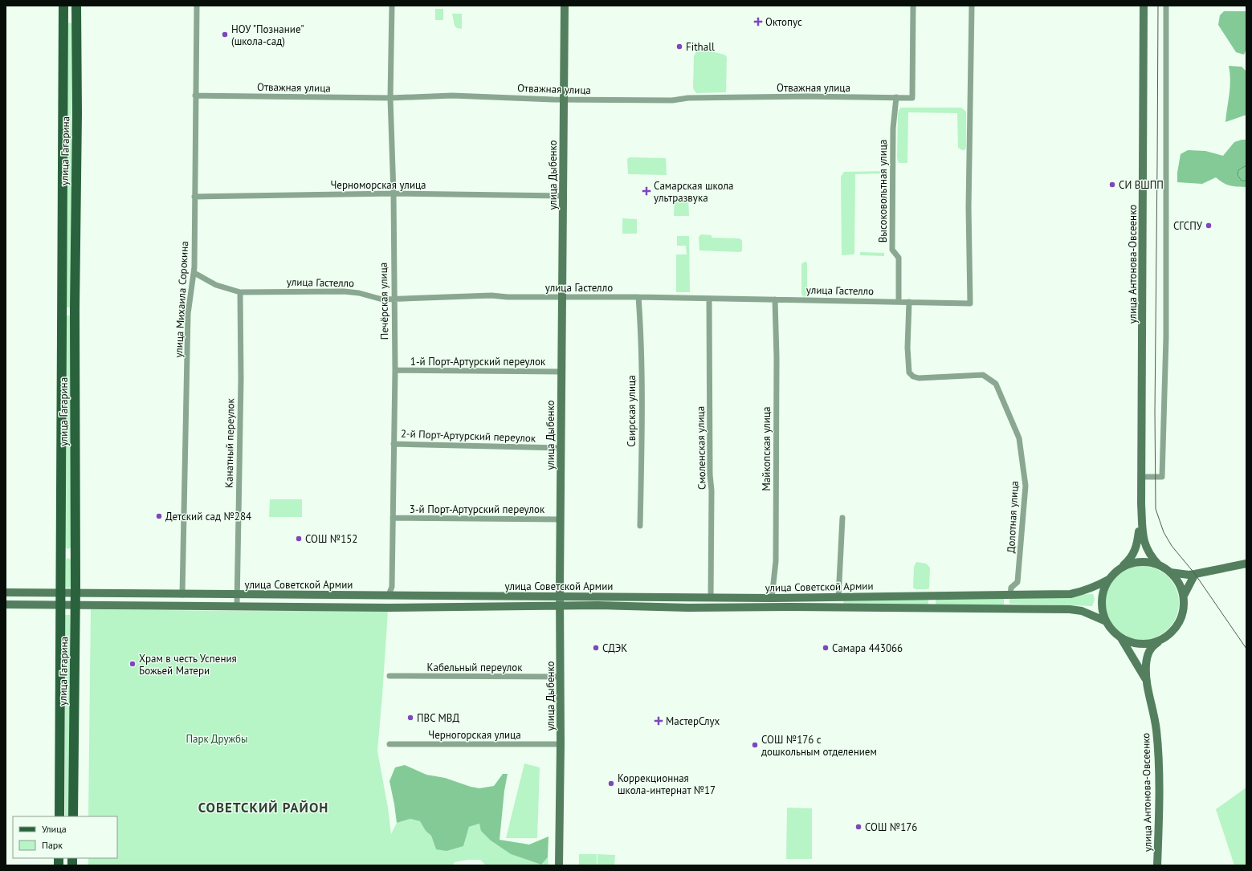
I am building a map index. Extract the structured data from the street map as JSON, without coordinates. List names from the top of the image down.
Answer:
{
  "streets": {
    "main road": [
      "улица Гагарина",
      "улица Дыбенко",
      "улица Антонова-Овсеенко",
      "улица Советской Армии"
    ],
    "street": [
      "Отважная улица",
      "Черноморская улица",
      "Высоковольтная улица",
      "улица Гастелло",
      "улица Михаила Сорокина",
      "Печёрская улица",
      "1-й Порт-Артурский переулок",
      "Свирская улица",
      "2-й Порт-Артурский переулок",
      "Канатный переулок",
      "Смоленская улица",
      "Майкопская улица",
      "3-й Порт-Артурский переулок",
      "Долотная улица",
      "Кабельный переулок",
      "Черногорская улица"
    ]
  },
  "crossings": [
    ["Отважная улица", "улица Дыбенко"],
    ["Отважная улица", "Высоковольтная улица"],
    ["Отважная улица", "улица Михаила Сорокина"],
    ["Отважная улица", "Печёрская улица"],
    ["улица Гагарина", "улица Советской Армии"],
    ["улица Дыбенко", "Черноморская улица"],
    ["улица Дыбенко", "улица Гастелло"],
    ["улица Дыбенко", "1-й Порт-Артурский переулок"],
    ["улица Дыбенко", "2-й Порт-Артурский переулок"],
    ["улица Дыбенко", "3-й Порт-Артурский переулок"],
    ["улица Дыбенко", "улица Советской Армии"],
    ["улица Дыбенко", "Кабельный переулок"],
    ["улица Дыбенко", "Черногорская улица"],
    ["Черноморская улица", "улица Михаила Сорокина"],
    ["Черноморская улица", "Печёрская улица"],
    ["Высоковольтная улица", "улица Гастелло"],
    ["улица Антонова-Овсеенко", "улица Советской Армии"],
    ["улица Гастелло", "улица Михаила Сорокина"],
    ["улица Гастелло", "Печёрская улица"],
    ["улица Гастелло", "Свирская улица"],
    ["улица Гастелло", "Канатный переулок"],
    ["улица Гастелло", "Смоленская улица"],
    ["улица Гастелло", "Майкопская улица"],
    ["улица Гастелло", "Долотная улица"],
    ["улица Михаила Сорокина", "улица Советской Армии"],
    ["Печёрская улица", "1-й Порт-Артурский переулок"],
    ["Печёрская улица", "2-й Порт-Артурский переулок"],
    ["Печёрская улица", "3-й Порт-Артурский переулок"],
    ["Печёрская улица", "улица Советской Армии"],
    ["Канатный переулок", "улица Советской Армии"],
    ["Смоленская улица", "улица Советской Армии"],
    ["Майкопская улица", "улица Советской Армии"],
    ["Долотная улица", "улица Советской Армии"]
  ],
  "districts": ["СОВЕТСКИЙ РАЙОН"],
  "parks": ["Парк Дружбы"],
  "places": {
    "health": ["Октопус", "Самарская школа ультразвука", "МастерСлух"],
    "other": [
      "НОУ \"Познание\" (школа-сад)",
      "Fithall",
      "СИ ВШПП",
      "СГСПУ",
      "Детский сад №284",
      "СОШ №152",
      "СДЭК",
      "Самара 443066",
      "Храм в честь Успения Божьей Матери",
      "ПВС МВД",
      "СОШ №176 с дошкольным отделением",
      "Коррекционная школа-интернат №17",
      "СОШ №176"
    ]
  },
  "legend": ["Улица", "Парк"]
}
